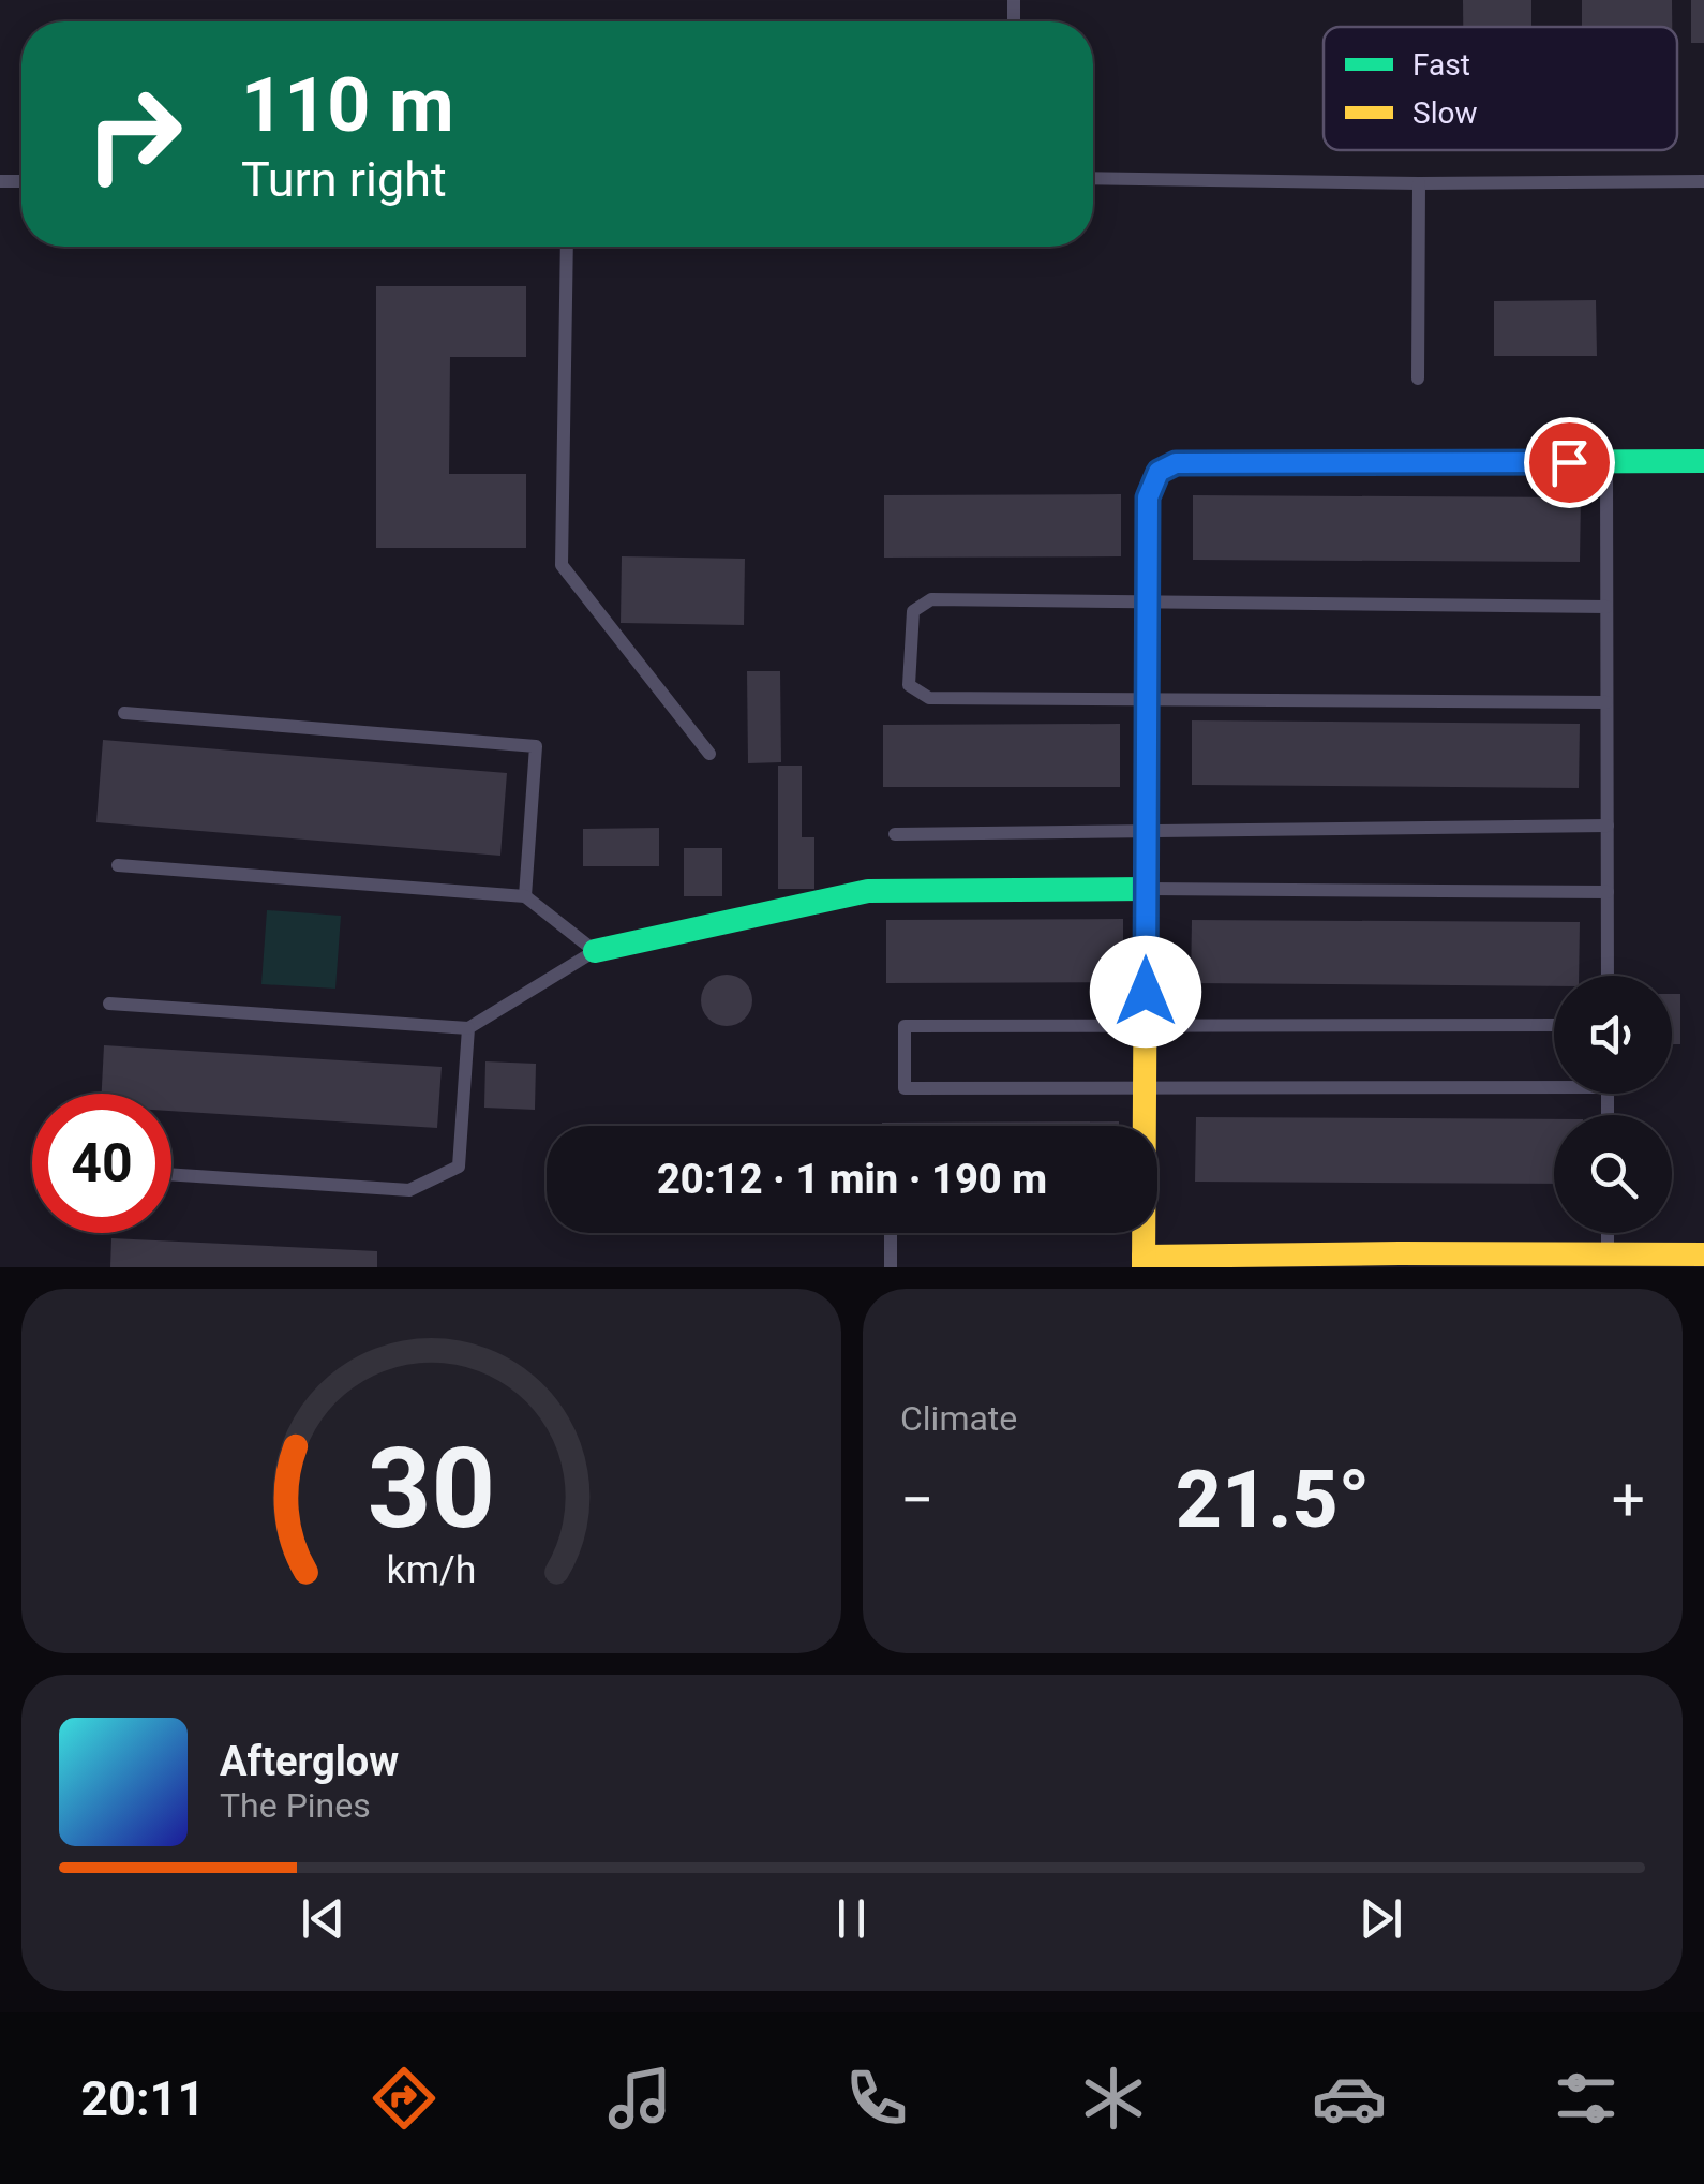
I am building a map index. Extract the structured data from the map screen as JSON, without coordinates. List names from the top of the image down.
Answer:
{
  "legend": ["Fast", "Slow"],
  "page": {
    "turn": ["110 m", "Turn right"],
    "limit": "40",
    "trip": "20:12 · 1 min · 190 m",
    "tile": "Climate",
    "heat": ["−", "21.5°", "+"],
    "song": ["Afterglow", "The Pines"],
    "tabs": "20:11",
    "gauge": ["30", "km/h"]
  }
}
